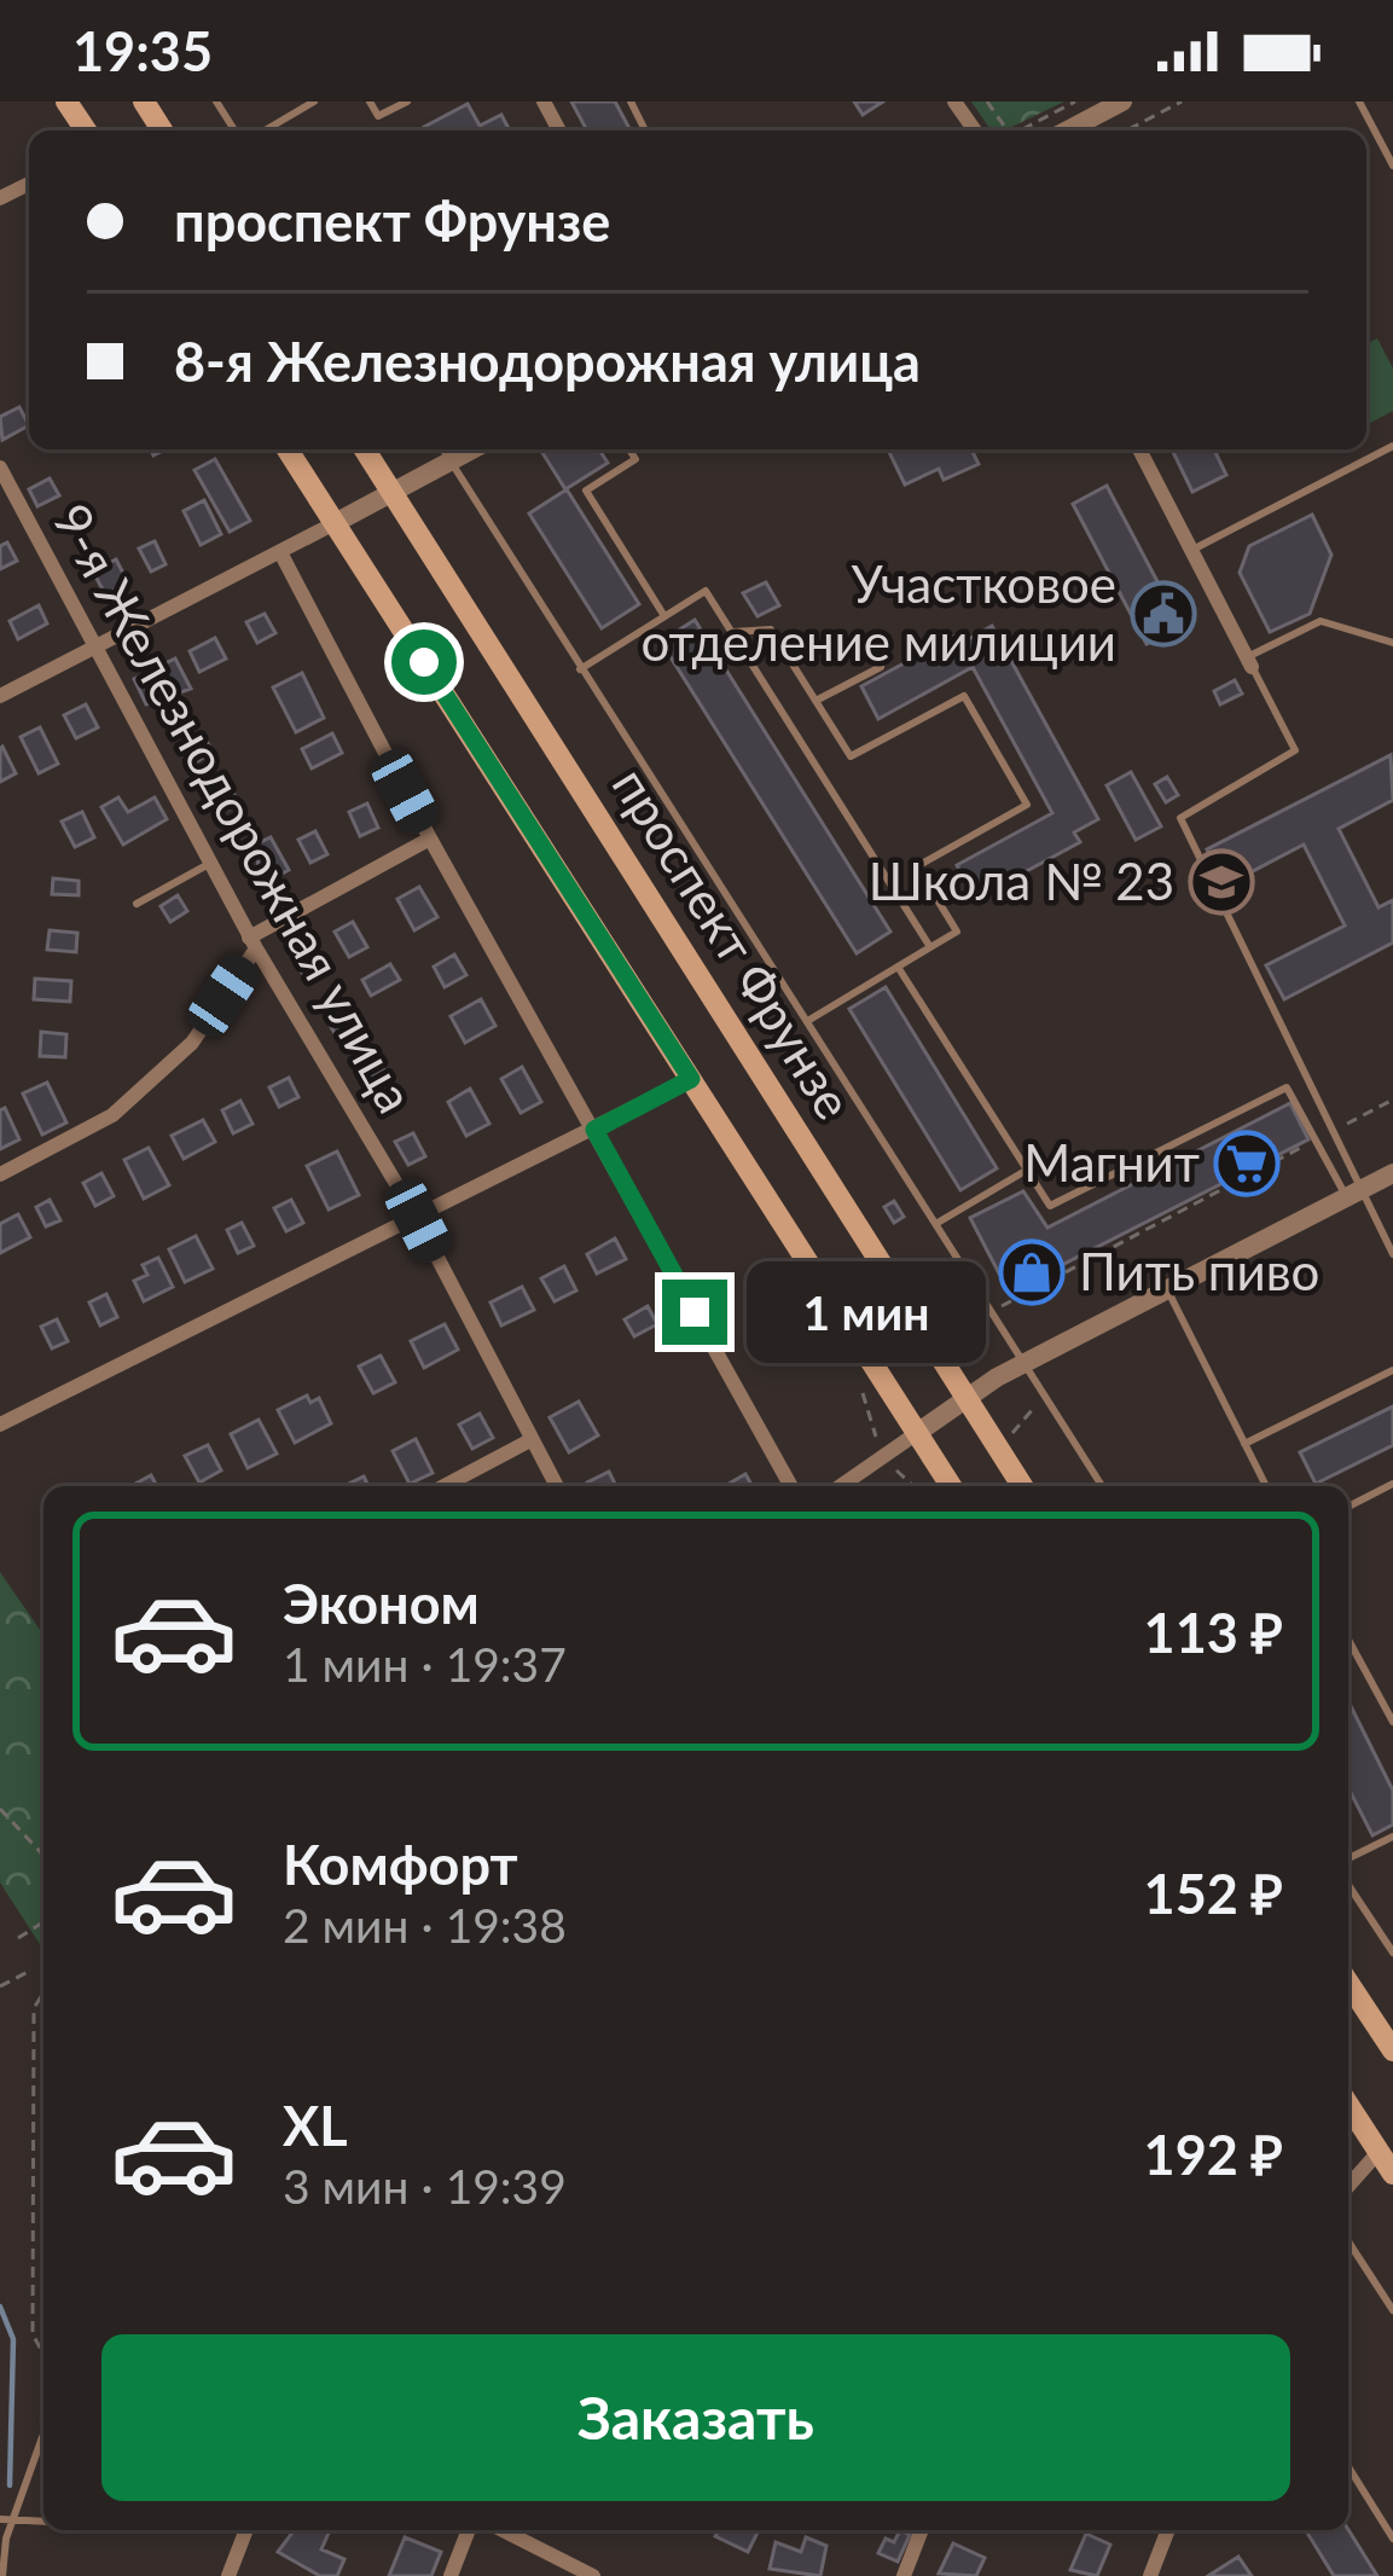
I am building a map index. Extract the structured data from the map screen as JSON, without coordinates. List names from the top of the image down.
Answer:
{
  "streets": {
    "main road": ["проспект Фрунзе"],
    "street": ["9-я Железнодорожная улица"]
  },
  "places": {
    "public building": ["Участковое отделение милиции"],
    "school or university": ["Школа № 23"],
    "supermarket": ["Магнит"],
    "shop": ["Пить пиво"]
  },
  "page": {
    "status": "19:35",
    "banner": ["проспект Фрунзе", "8-я Железнодорожная улица"],
    "bubble": "1 мин",
    "list": [
      {
        "name": "Эконом",
        "note": "1 мин · 19:37",
        "value": "113 ₽"
      },
      {
        "name": "Комфорт",
        "note": "2 мин · 19:38",
        "value": "152 ₽"
      },
      {
        "name": "XL",
        "note": "3 мин · 19:39",
        "value": "192 ₽"
      }
    ],
    "buttons": "Заказать"
  }
}
